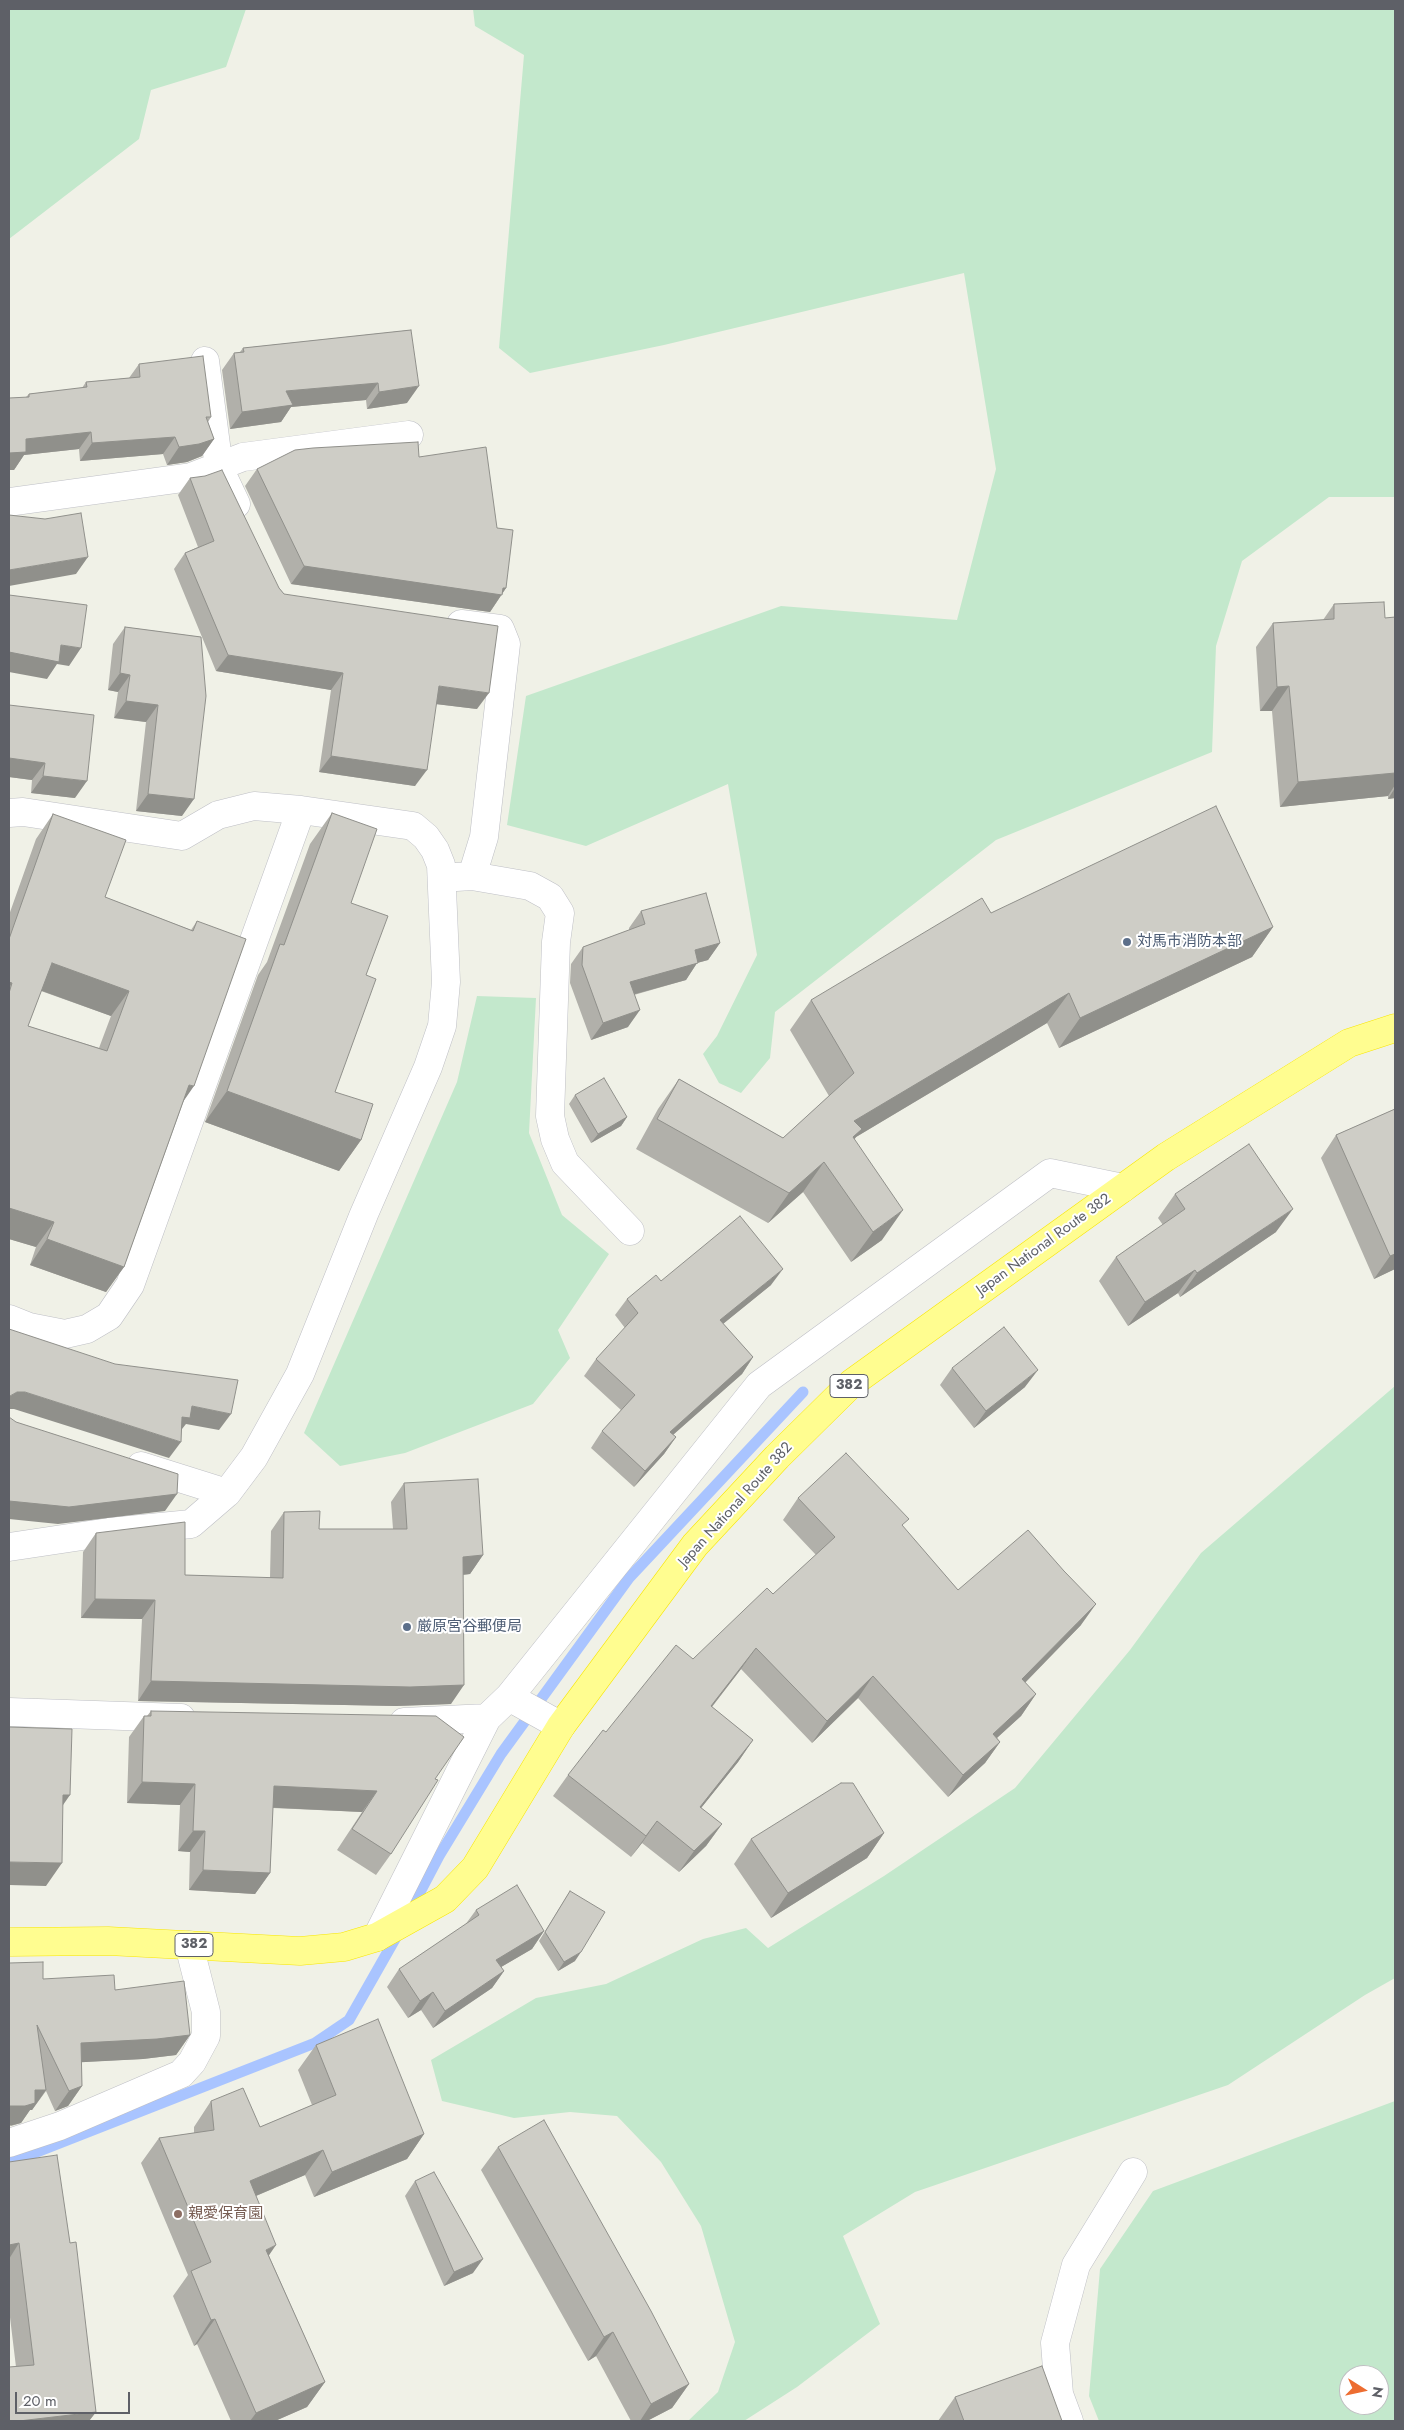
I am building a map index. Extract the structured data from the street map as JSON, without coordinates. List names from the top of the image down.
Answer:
{
  "streets": {
    "highway": ["Japan National Route 382", "382"]
  },
  "places": ["対馬市消防本部", "厳原宮谷郵便局", "親愛保育園"],
  "scale_bar": "20 m",
  "north": "right"
}
